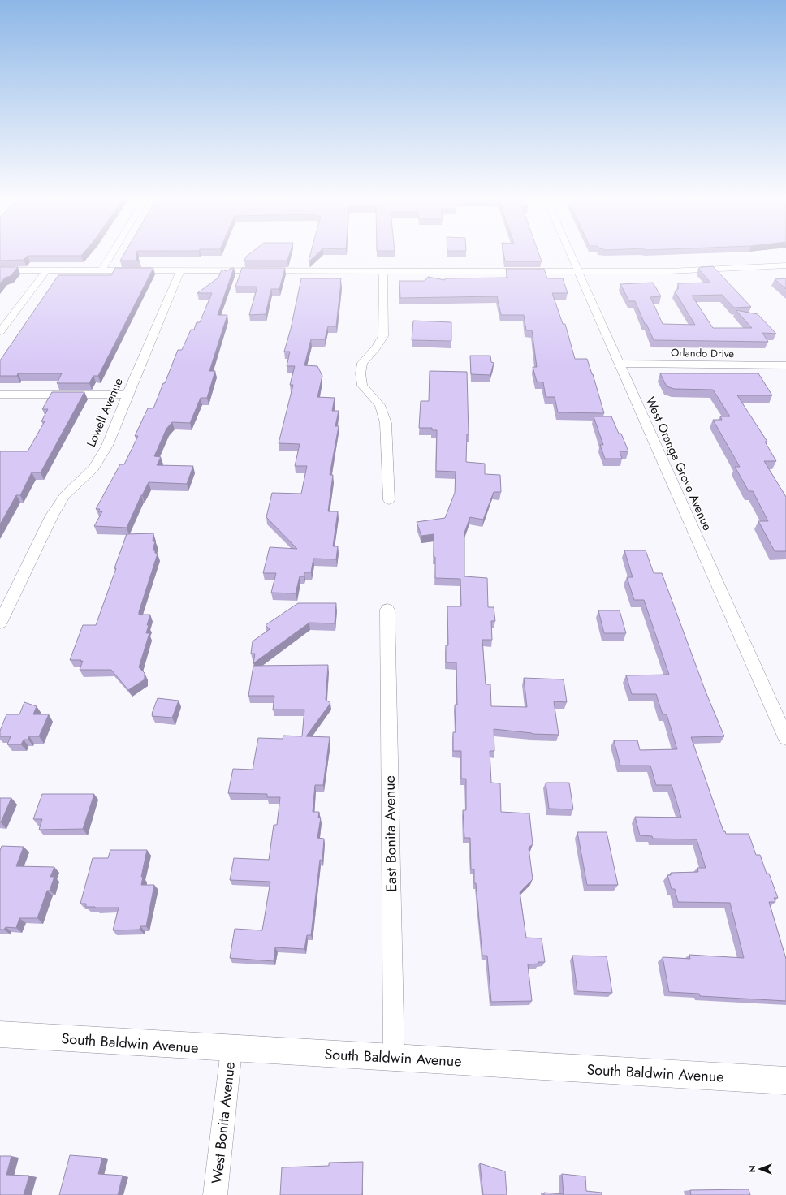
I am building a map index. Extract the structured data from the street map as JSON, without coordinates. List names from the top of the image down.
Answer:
{
  "streets": {
    "street": [
      "Orlando Drive",
      "Lowell Avenue",
      "West Orange Grove Avenue",
      "East Bonita Avenue",
      "South Baldwin Avenue",
      "West Bonita Avenue"
    ]
  },
  "crossings": [
    ["Orlando Drive", "West Orange Grove Avenue"],
    ["East Bonita Avenue", "South Baldwin Avenue"],
    ["South Baldwin Avenue", "West Bonita Avenue"]
  ],
  "north": "left"
}
